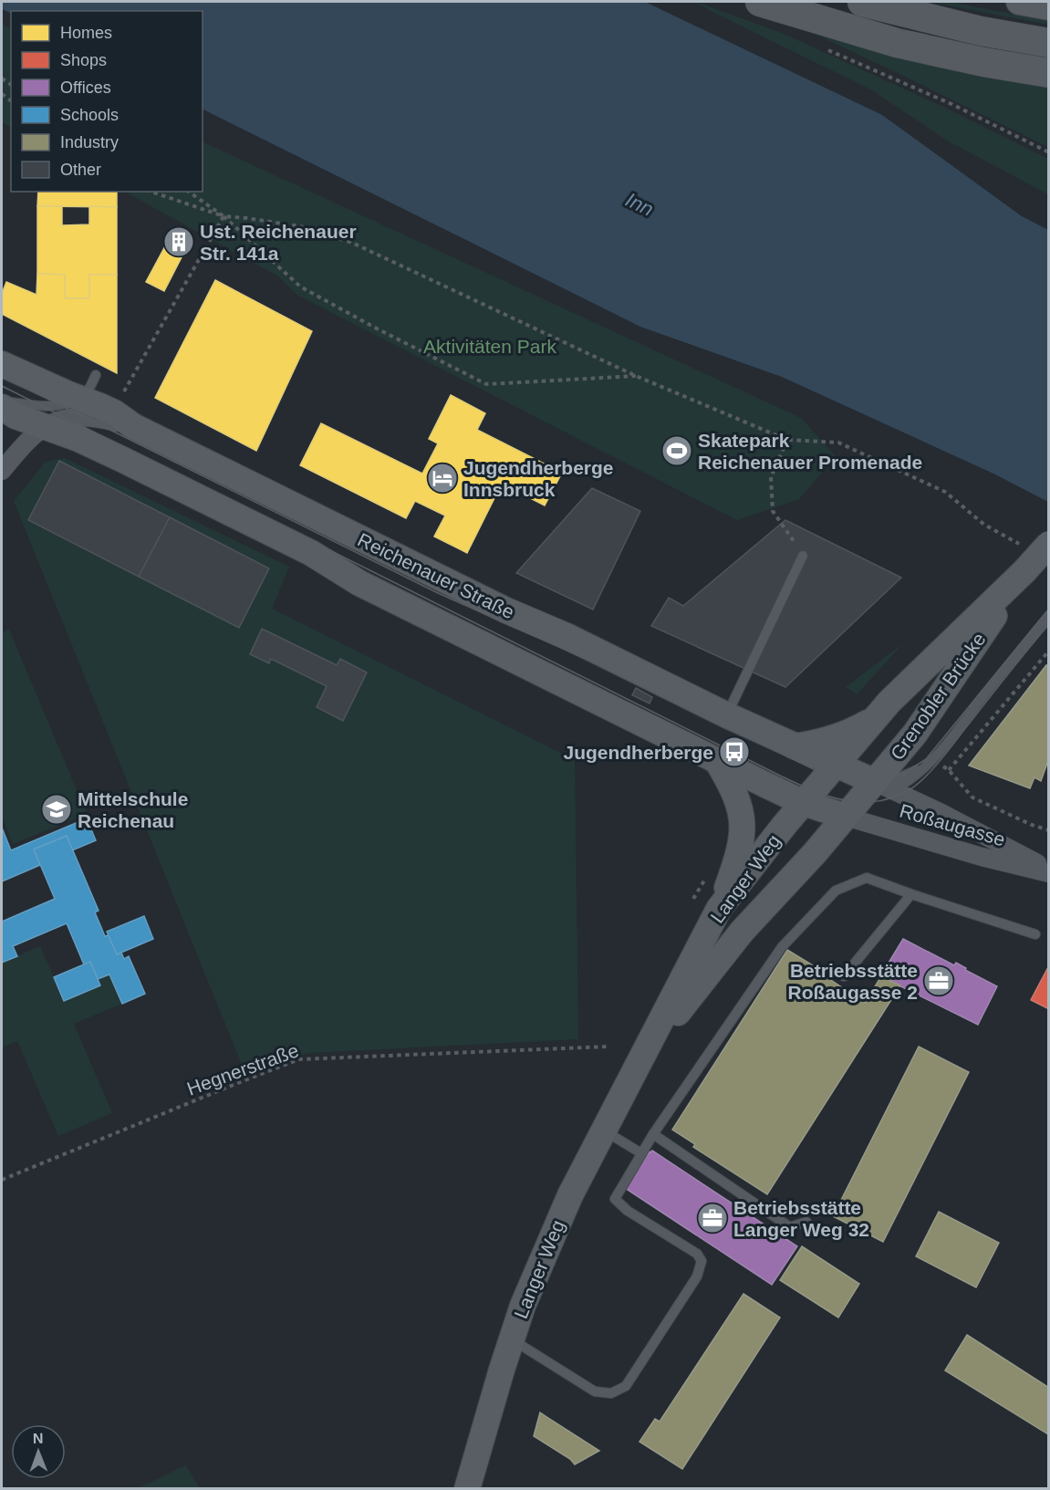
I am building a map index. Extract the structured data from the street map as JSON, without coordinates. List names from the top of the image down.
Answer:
{
  "streets": {
    "street": [
      "Reichenauer Straße",
      "Grenobler Brücke",
      "Roßaugasse",
      "Langer Weg"
    ],
    "path": ["Hegnerstraße"]
  },
  "crossings": [
    ["Reichenauer Straße", "Grenobler Brücke"],
    ["Reichenauer Straße", "Roßaugasse"],
    ["Reichenauer Straße", "Langer Weg"],
    ["Grenobler Brücke", "Roßaugasse"],
    ["Grenobler Brücke", "Langer Weg"],
    ["Roßaugasse", "Langer Weg"]
  ],
  "water": ["Inn"],
  "parks": ["Aktivitäten Park"],
  "places": {
    "building": ["Ust. Reichenauer Str. 141a"],
    "sports": ["Skatepark Reichenauer Promenade"],
    "hotel": ["Jugendherberge Innsbruck"],
    "bus stop": ["Jugendherberge"],
    "school or university": ["Mittelschule Reichenau"],
    "office": ["Betriebsstätte Roßaugasse 2", "Betriebsstätte Langer Weg 32"]
  },
  "legend": [
    "Homes",
    "Shops",
    "Offices",
    "Schools",
    "Industry",
    "Other"
  ],
  "north": "top"
}
